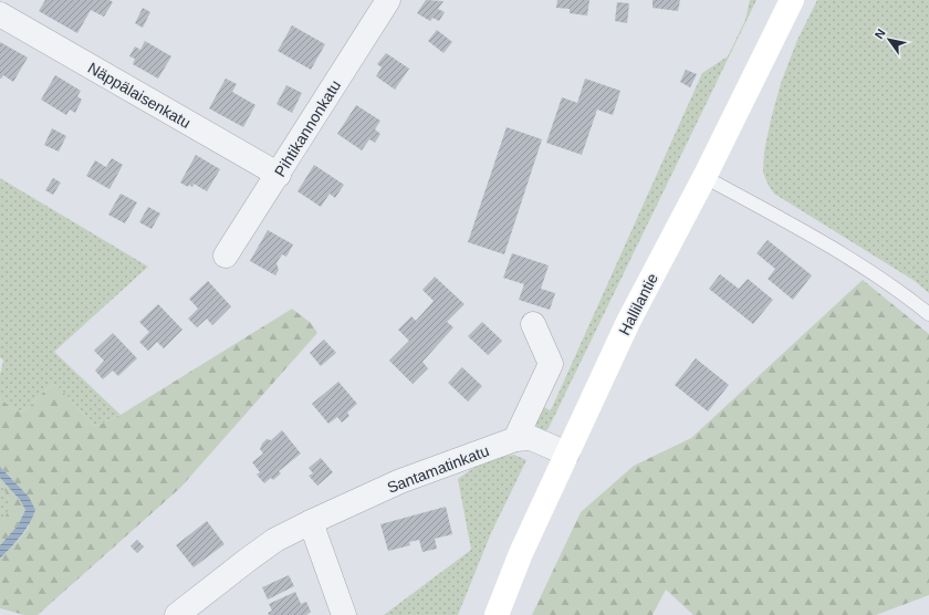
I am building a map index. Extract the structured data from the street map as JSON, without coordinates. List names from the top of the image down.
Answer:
{
  "streets": {
    "main road": ["Hallilantie"],
    "street": ["Näppälaisenkatu", "Pihtikannonkatu", "Santamatinkatu"]
  },
  "crossings": [
    ["Näppälaisenkatu", "Pihtikannonkatu"],
    ["Hallilantie", "Santamatinkatu"]
  ],
  "north": "top left"
}
